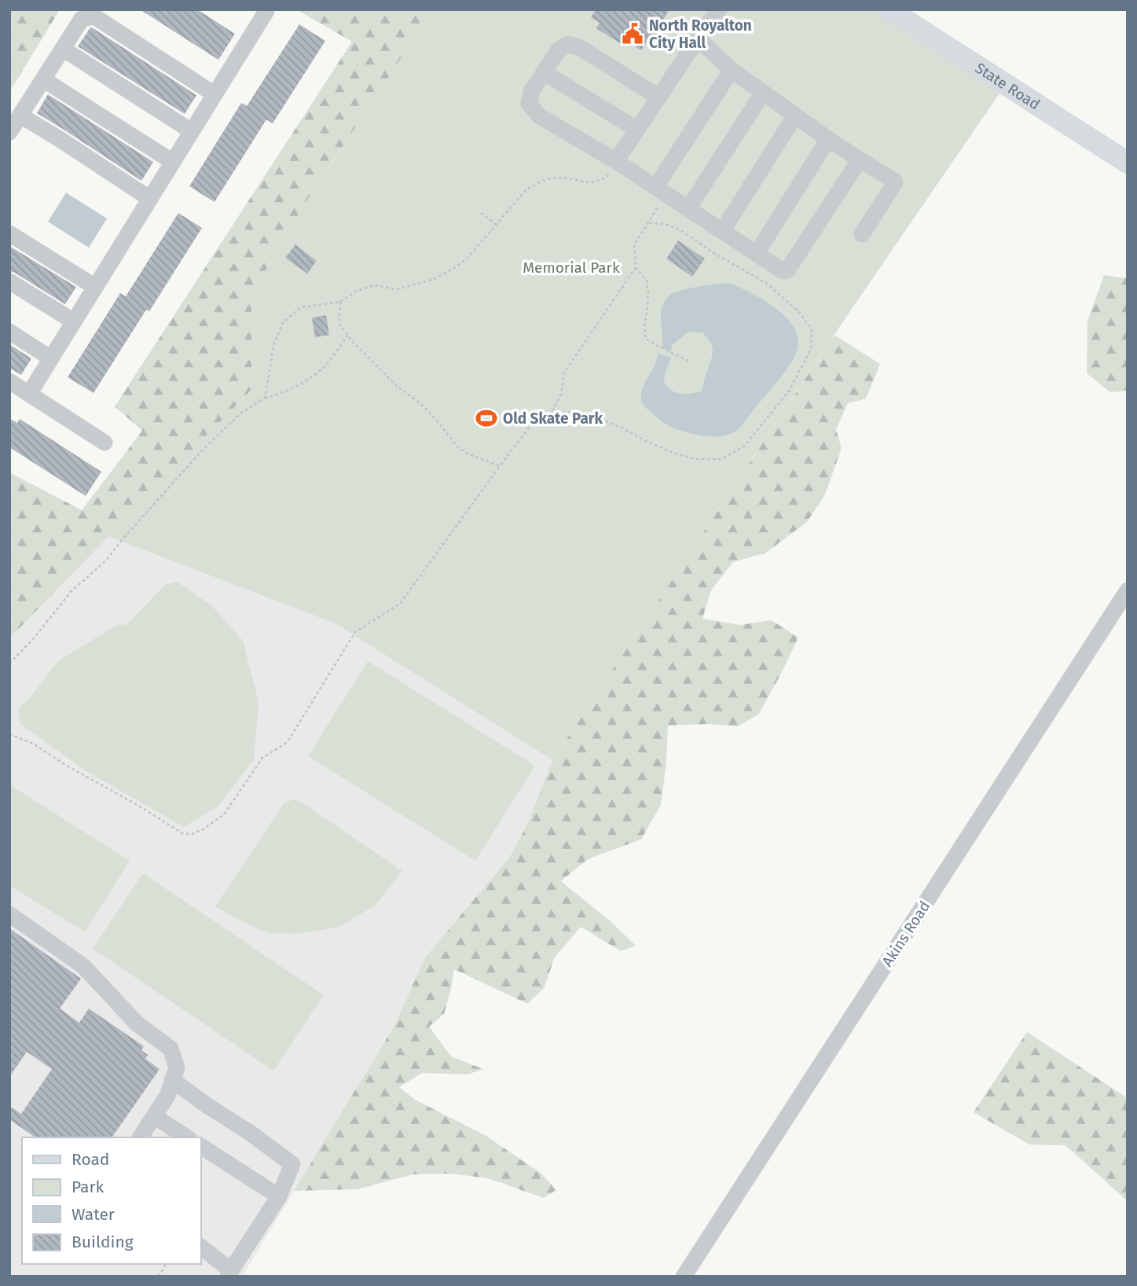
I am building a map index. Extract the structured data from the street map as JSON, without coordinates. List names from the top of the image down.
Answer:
{
  "streets": {
    "main road": ["State Road"],
    "street": ["Akins Road"]
  },
  "parks": ["Memorial Park"],
  "places": {
    "public building": ["North Royalton City Hall"],
    "sports": ["Old Skate Park"]
  },
  "legend": [
    "Road",
    "Park",
    "Water",
    "Building"
  ]
}
